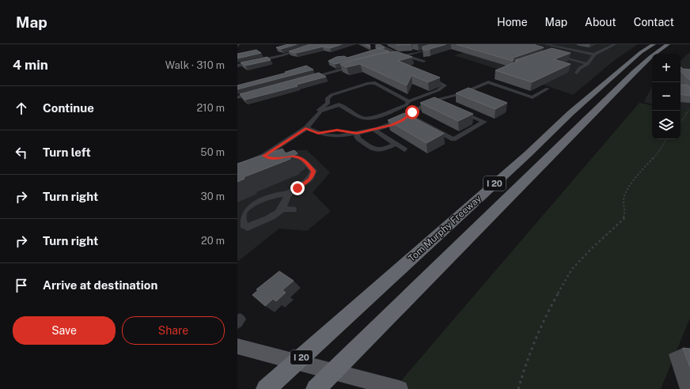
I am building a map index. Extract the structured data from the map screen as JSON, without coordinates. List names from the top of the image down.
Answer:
{
  "streets": {
    "highway": ["I 20", "Tom Murphy Freeway"]
  },
  "page": {
    "header": "Map",
    "nav": [
      "Home",
      "Map",
      "About",
      "Contact"
    ],
    "heading": ["4 min", "Walk · 310 m"],
    "map_buttons": ["+", "−"],
    "list": [
      ["Continue", "210 m"],
      ["Turn left", "50 m"],
      ["Turn right", "30 m"],
      ["Turn right", "20 m"],
      "Arrive at destination"
    ],
    "buttons": ["Save", "Share"]
  }
}
